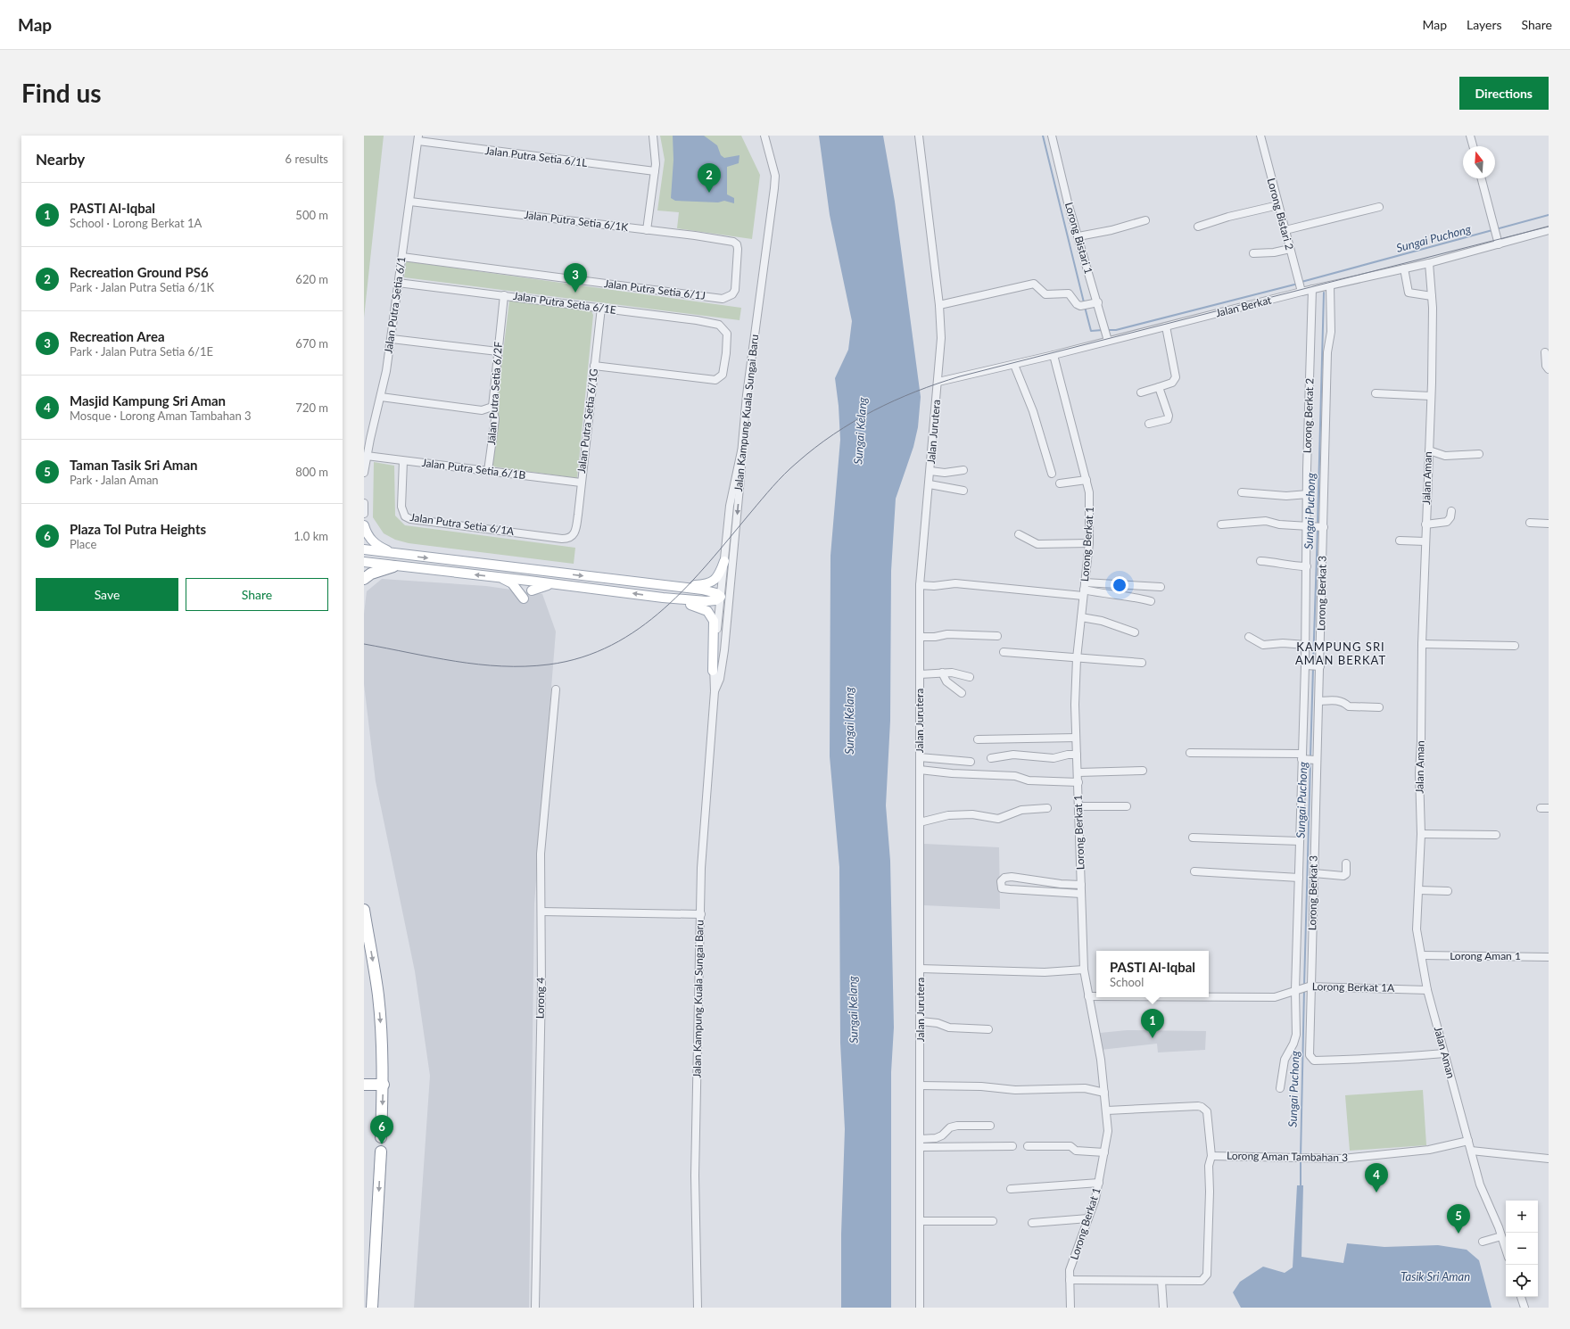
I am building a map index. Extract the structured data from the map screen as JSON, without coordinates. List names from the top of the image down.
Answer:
{
  "streets": {
    "street": [
      "Jalan Putra Setia 6/1L",
      "Lorong Bistari 2",
      "Jalan Putra Setia 6/1K",
      "Lorong Bistari 1",
      "Jalan Putra Setia 6/1J",
      "Jalan Putra Setia 6/1E",
      "Jalan Putra Setia 6/1",
      "Jalan Berkat",
      "Jalan Putra Setia 6/2F",
      "Jalan Kampung Kuala Sungai Baru",
      "Lorong Berkat 2",
      "Jalan Putra Setia 6/1G",
      "Jalan Jurutera",
      "Jalan Putra Setia 6/1B",
      "Jalan Aman",
      "Jalan Putra Setia 6/1A",
      "Lorong Berkat 1",
      "Lorong Berkat 3",
      "Lorong Aman 1",
      "Lorong Berkat 1A",
      "Lorong 4",
      "Lorong Aman Tambahan 3"
    ]
  },
  "crossings": [
    ["Jalan Putra Setia 6/1L", "Jalan Putra Setia 6/1"],
    ["Lorong Bistari 2", "Jalan Berkat"],
    ["Jalan Putra Setia 6/1K", "Jalan Putra Setia 6/1J"],
    ["Jalan Putra Setia 6/1K", "Jalan Putra Setia 6/1"],
    ["Lorong Bistari 1", "Jalan Berkat"],
    ["Jalan Putra Setia 6/1J", "Jalan Putra Setia 6/1"],
    ["Jalan Putra Setia 6/1E", "Jalan Putra Setia 6/1"],
    ["Jalan Putra Setia 6/1E", "Jalan Putra Setia 6/2F"],
    ["Jalan Putra Setia 6/1E", "Jalan Putra Setia 6/1G"],
    ["Jalan Putra Setia 6/1", "Jalan Putra Setia 6/1B"],
    ["Jalan Berkat", "Lorong Berkat 2"],
    ["Jalan Berkat", "Jalan Jurutera"],
    ["Jalan Berkat", "Jalan Aman"],
    ["Jalan Berkat", "Lorong Berkat 1"],
    ["Jalan Berkat", "Lorong Berkat 3"],
    ["Jalan Putra Setia 6/2F", "Jalan Putra Setia 6/1B"],
    ["Lorong Berkat 2", "Lorong Berkat 1A"],
    ["Jalan Putra Setia 6/1G", "Jalan Putra Setia 6/1B"],
    ["Jalan Putra Setia 6/1G", "Jalan Putra Setia 6/1A"],
    ["Jalan Putra Setia 6/1B", "Jalan Putra Setia 6/1A"],
    ["Jalan Aman", "Lorong Berkat 3"],
    ["Jalan Aman", "Lorong Aman 1"],
    ["Jalan Aman", "Lorong Berkat 1A"],
    ["Jalan Aman", "Lorong Aman Tambahan 3"],
    ["Lorong Berkat 1", "Lorong Berkat 1A"],
    ["Lorong Berkat 1", "Lorong Aman Tambahan 3"],
    ["Lorong Berkat 3", "Lorong Berkat 1A"]
  ],
  "districts": ["KAMPUNG SRI AMAN BERKAT"],
  "water": ["Sungai Puchong", "Sungai Kelang", "Tasik Sri Aman"],
  "north": "top",
  "page": {
    "header": "Map",
    "nav": ["Map", "Layers", "Share"],
    "buttons": [
      "Directions",
      ["Save", "Share"]
    ],
    "title": "Find us",
    "heading": ["Nearby", "6 results"],
    "pins": [
      "2",
      "3",
      "1",
      "6",
      "4",
      "5"
    ],
    "list": [
      {
        "mark": "1",
        "name": "PASTI Al-Iqbal",
        "note": "School · Lorong Berkat 1A",
        "value": "500 m"
      },
      {
        "mark": "2",
        "name": "Recreation Ground PS6",
        "note": "Park · Jalan Putra Setia 6/1K",
        "value": "620 m"
      },
      {
        "mark": "3",
        "name": "Recreation Area",
        "note": "Park · Jalan Putra Setia 6/1E",
        "value": "670 m"
      },
      {
        "mark": "4",
        "name": "Masjid Kampung Sri Aman",
        "note": "Mosque · Lorong Aman Tambahan 3",
        "value": "720 m"
      },
      {
        "mark": "5",
        "name": "Taman Tasik Sri Aman",
        "note": "Park · Jalan Aman",
        "value": "800 m"
      },
      {
        "mark": "6",
        "name": "Plaza Tol Putra Heights",
        "note": "Place",
        "value": "1.0 km"
      }
    ],
    "popup": ["PASTI Al-Iqbal", "School"],
    "map_buttons": ["+", "−"]
  }
}
